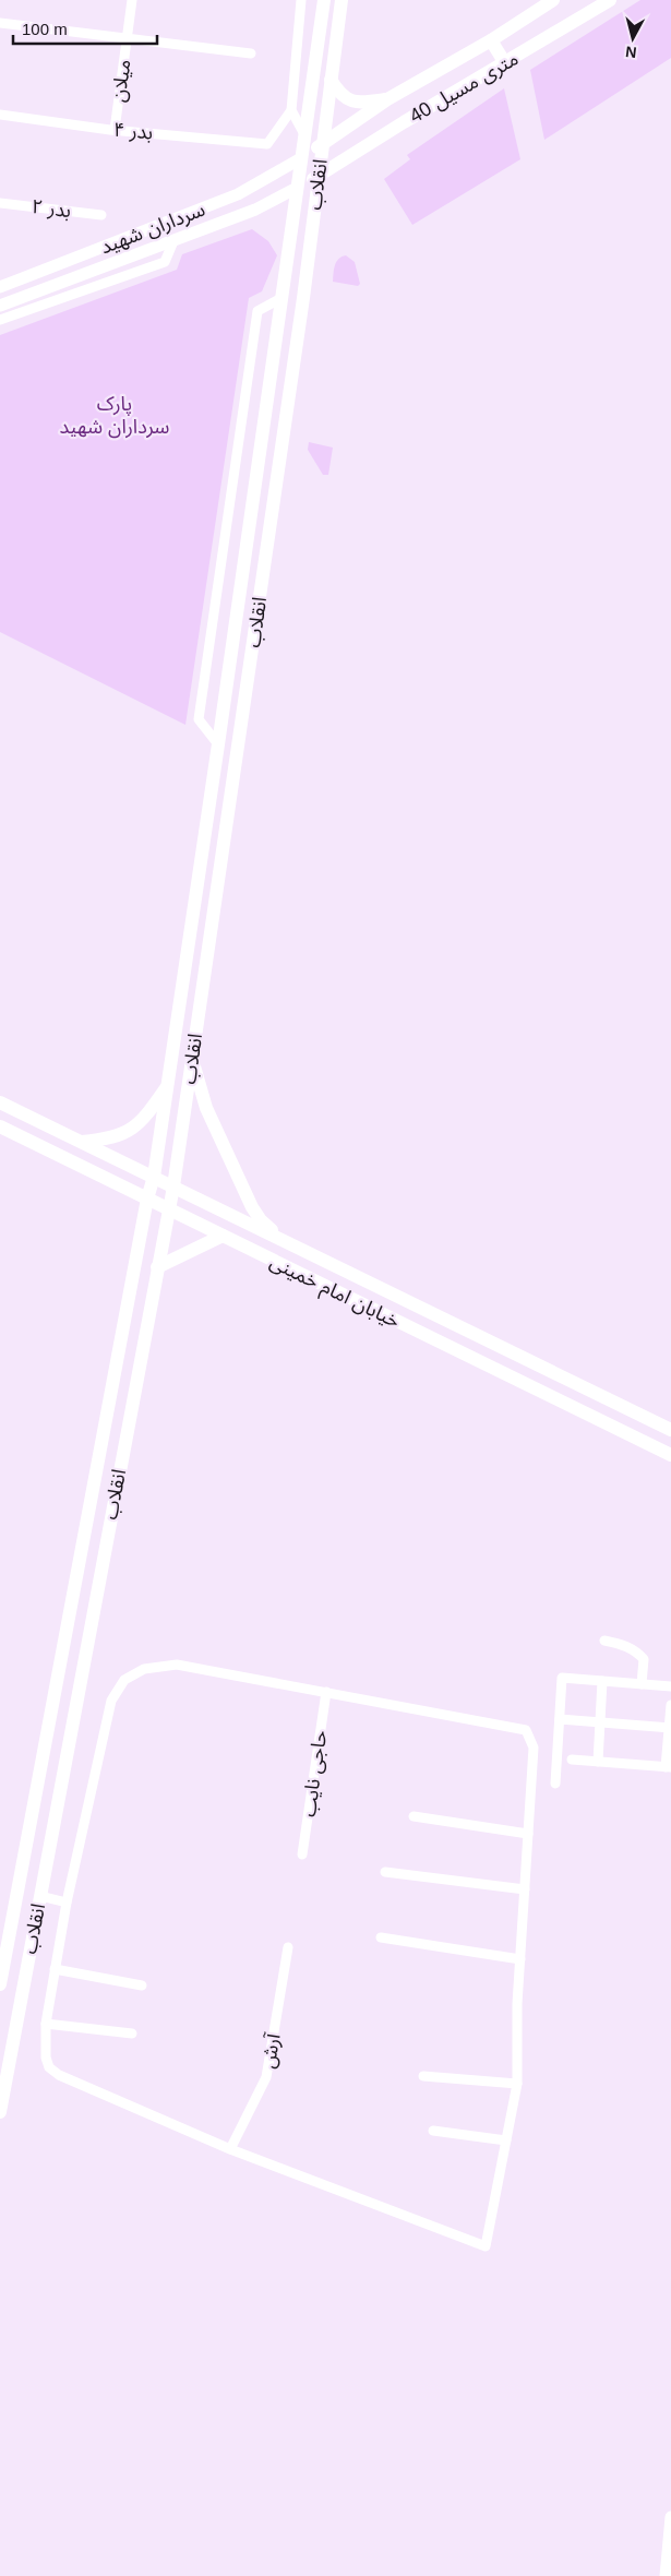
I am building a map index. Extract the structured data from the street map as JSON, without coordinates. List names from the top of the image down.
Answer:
{
  "streets": {
    "main road": ["40 متری مسیل", "انقلاب", "خیابان امام خمینی"],
    "street": [
      "میلان",
      "بدر ۴",
      "بدر ۲",
      "سرداران شهید",
      "حاجی نایب",
      "آرش"
    ]
  },
  "crossings": [
    ["میلان", "بدر ۴"],
    ["40 متری مسیل", "انقلاب"],
    ["40 متری مسیل", "سرداران شهید"],
    ["انقلاب", "سرداران شهید"],
    ["انقلاب", "خیابان امام خمینی"]
  ],
  "parks": ["پارک سرداران شهید"],
  "scale_bar": "100 m",
  "north": "bottom"
}
